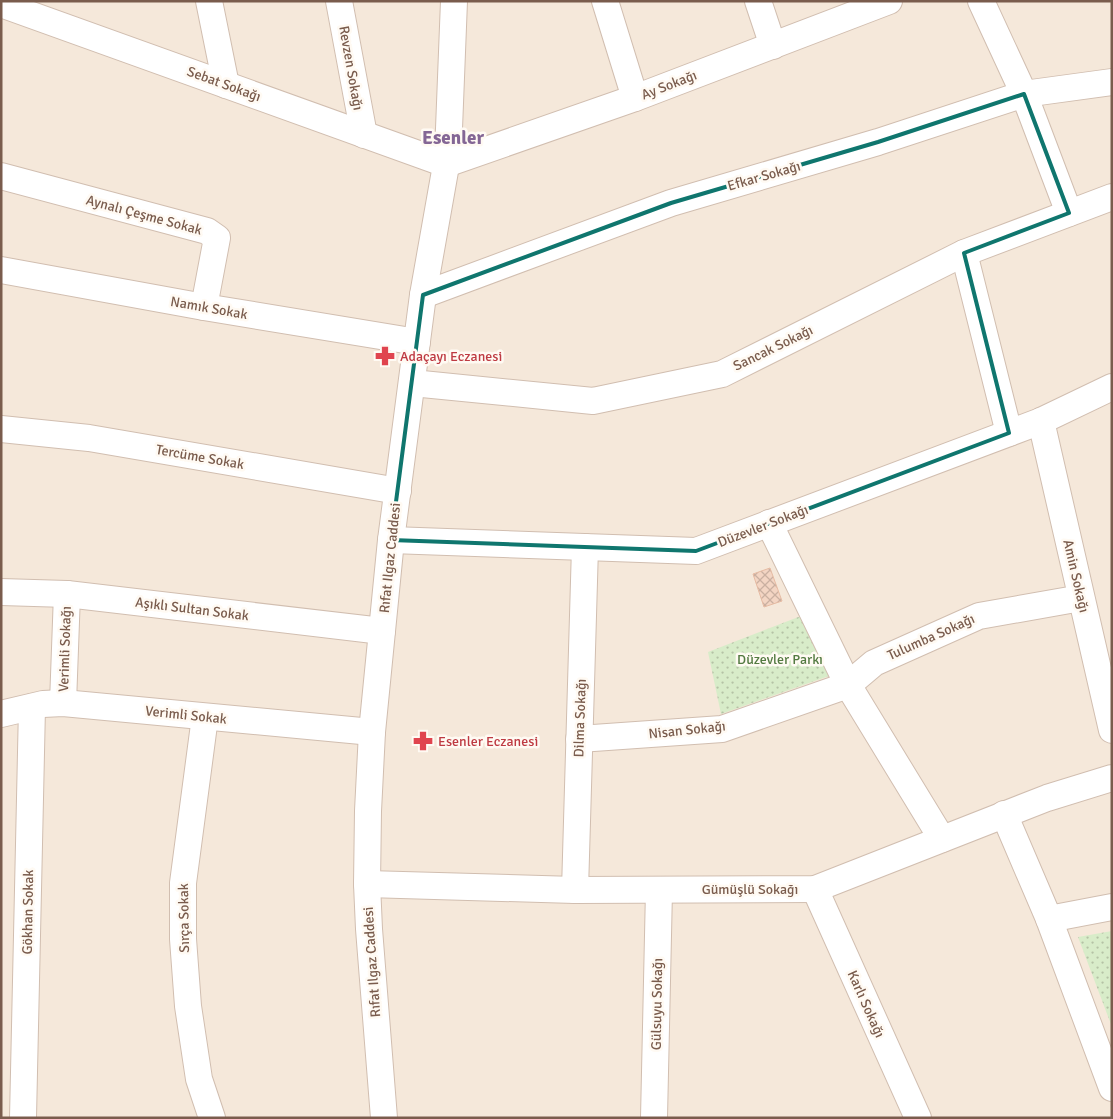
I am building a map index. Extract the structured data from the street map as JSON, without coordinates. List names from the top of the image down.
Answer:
{
  "streets": {
    "street": [
      "Revzen Sokağı",
      "Sebat Sokağı",
      "Ay Sokağı",
      "Efkar Sokağı",
      "Aynalı Çeşme Sokak",
      "Namık Sokak",
      "Sancak Sokağı",
      "Tercüme Sokak",
      "Düzevler Sokağı",
      "Rıfat Ilgaz Caddesi",
      "Amin Sokağı",
      "Aşıklı Sultan Sokak",
      "Tulumba Sokağı",
      "Verimli Sokağı",
      "Verimli Sokak",
      "Dilma Sokağı",
      "Nisan Sokağı",
      "Gümüşlü Sokağı",
      "Gökhan Sokak",
      "Sırça Sokak",
      "Gülsuyu Sokağı",
      "Karlı Sokağı"
    ]
  },
  "crossings": [
    ["Revzen Sokağı", "Sebat Sokağı"],
    ["Sebat Sokağı", "Ay Sokağı"],
    ["Sebat Sokağı", "Rıfat Ilgaz Caddesi"],
    ["Ay Sokağı", "Rıfat Ilgaz Caddesi"],
    ["Efkar Sokağı", "Rıfat Ilgaz Caddesi"],
    ["Aynalı Çeşme Sokak", "Namık Sokak"],
    ["Namık Sokak", "Rıfat Ilgaz Caddesi"],
    ["Sancak Sokağı", "Rıfat Ilgaz Caddesi"],
    ["Tercüme Sokak", "Rıfat Ilgaz Caddesi"],
    ["Düzevler Sokağı", "Rıfat Ilgaz Caddesi"],
    ["Düzevler Sokağı", "Amin Sokağı"],
    ["Düzevler Sokağı", "Dilma Sokağı"],
    ["Rıfat Ilgaz Caddesi", "Aşıklı Sultan Sokak"],
    ["Rıfat Ilgaz Caddesi", "Verimli Sokak"],
    ["Rıfat Ilgaz Caddesi", "Gümüşlü Sokağı"],
    ["Amin Sokağı", "Tulumba Sokağı"],
    ["Aşıklı Sultan Sokak", "Verimli Sokağı"],
    ["Tulumba Sokağı", "Nisan Sokağı"],
    ["Verimli Sokağı", "Verimli Sokak"],
    ["Verimli Sokak", "Gökhan Sokak"],
    ["Verimli Sokak", "Sırça Sokak"],
    ["Dilma Sokağı", "Nisan Sokağı"],
    ["Dilma Sokağı", "Gümüşlü Sokağı"],
    ["Gümüşlü Sokağı", "Gülsuyu Sokağı"],
    ["Gümüşlü Sokağı", "Karlı Sokağı"]
  ],
  "districts": ["Esenler"],
  "parks": ["Düzevler Parkı"],
  "places": {
    "pharmacy": ["Adaçayı Eczanesi", "Esenler Eczanesi"]
  }
}
